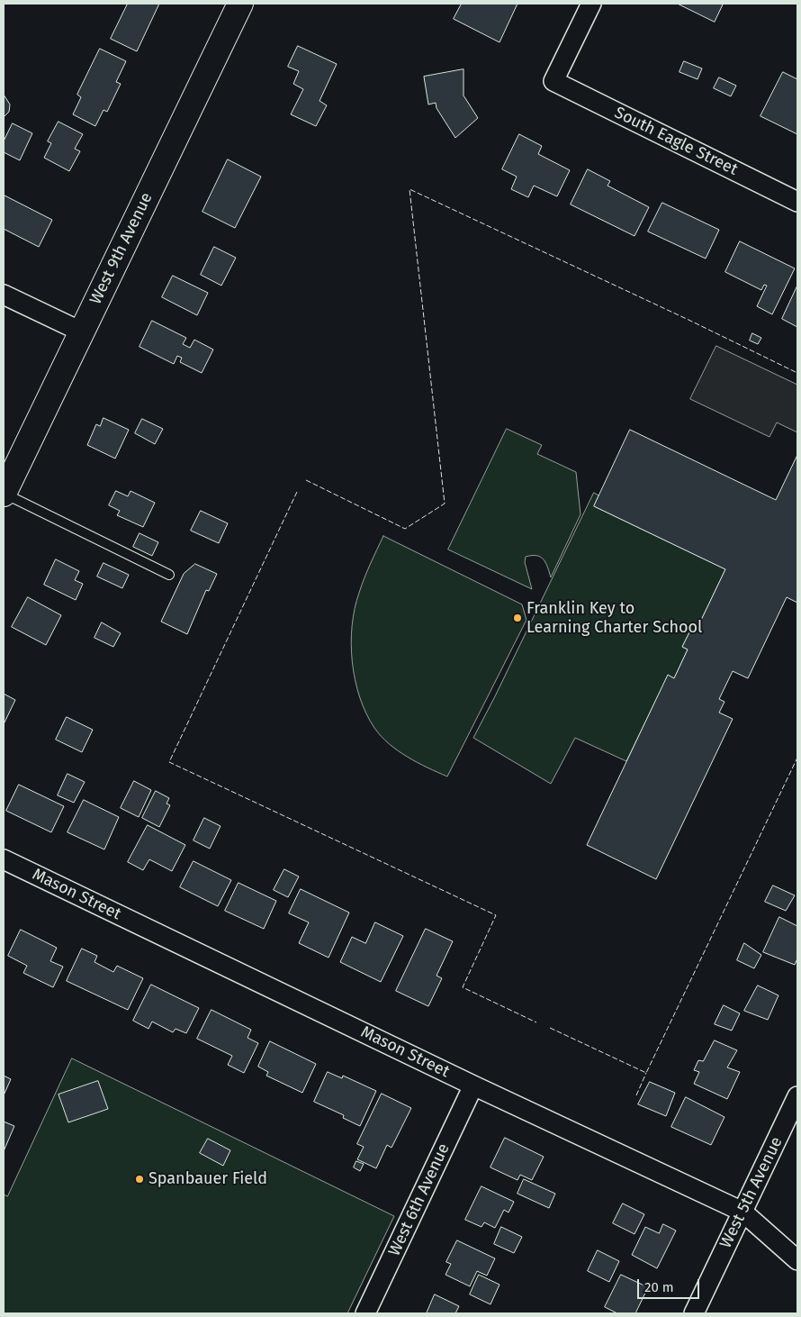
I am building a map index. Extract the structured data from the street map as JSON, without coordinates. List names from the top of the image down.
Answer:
{
  "streets": {
    "main road": ["West 9th Avenue"],
    "street": [
      "South Eagle Street",
      "Mason Street",
      "West 5th Avenue",
      "West 6th Avenue"
    ]
  },
  "crossings": [
    ["Mason Street", "West 5th Avenue"],
    ["Mason Street", "West 6th Avenue"]
  ],
  "places": ["Franklin Key to Learning Charter School", "Spanbauer Field"],
  "scale_bar": "20 m"
}
